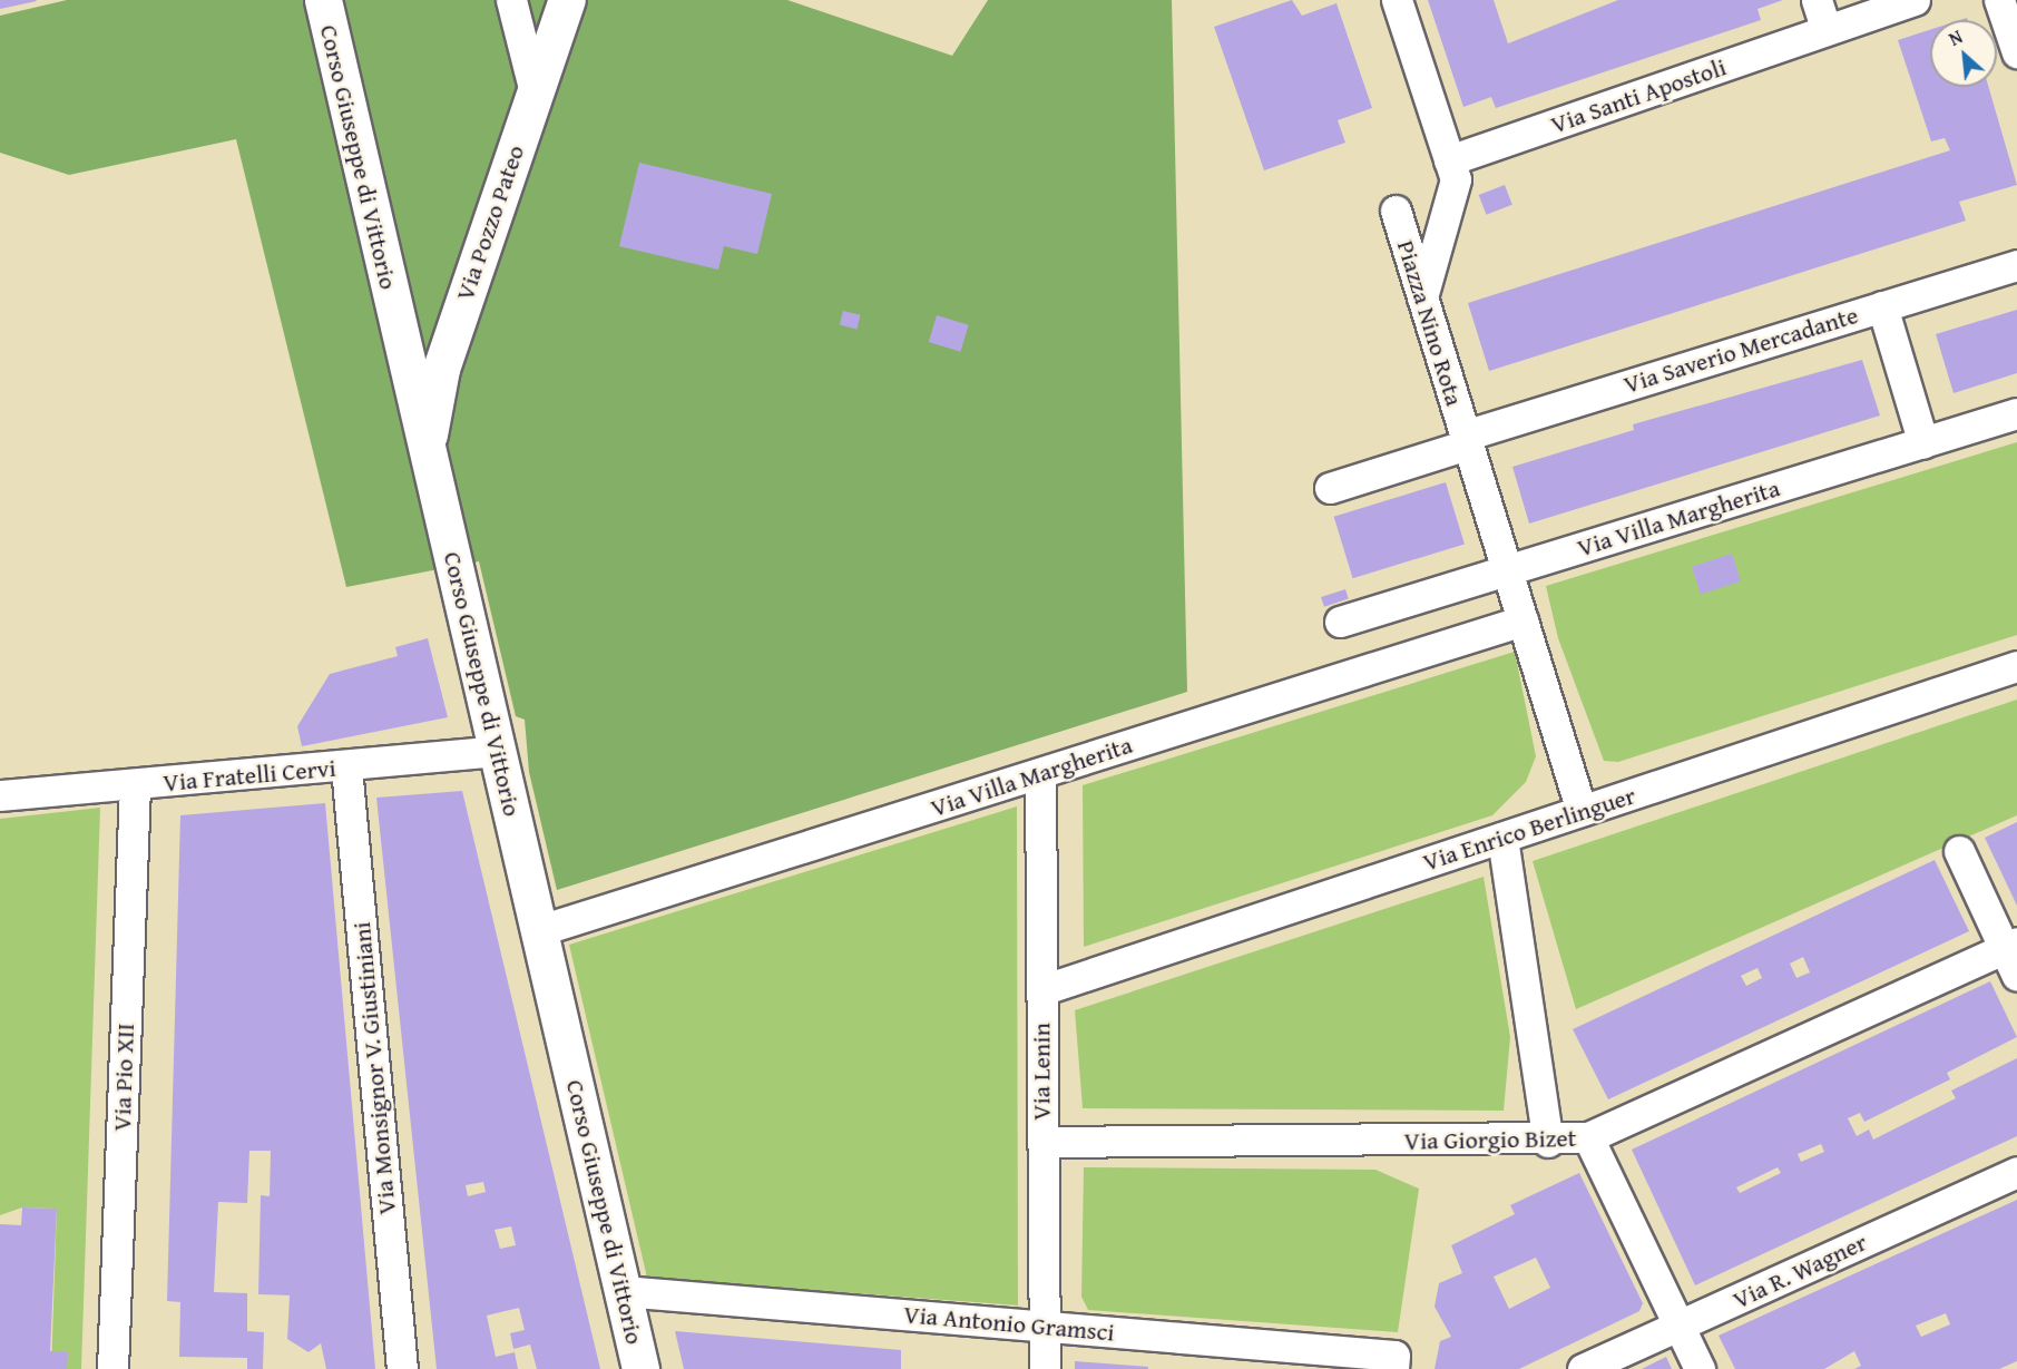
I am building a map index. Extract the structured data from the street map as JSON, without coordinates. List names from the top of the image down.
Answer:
{
  "streets": {
    "street": [
      "Via Santi Apostoli",
      "Corso Giuseppe di Vittorio",
      "Via Pozzo Pateo",
      "Piazza Nino Rota",
      "Via Saverio Mercadante",
      "Via Villa Margherita",
      "Via Fratelli Cervi",
      "Via Enrico Berlinguer",
      "Via Monsignor V. Giustiniani",
      "Via Lenin",
      "Via Pio XII",
      "Via Giorgio Bizet",
      "Via R. Wagner",
      "Via Antonio Gramsci"
    ]
  },
  "crossings": [
    ["Corso Giuseppe di Vittorio", "Via Pozzo Pateo"],
    ["Corso Giuseppe di Vittorio", "Via Villa Margherita"],
    ["Corso Giuseppe di Vittorio", "Via Fratelli Cervi"],
    ["Corso Giuseppe di Vittorio", "Via Antonio Gramsci"],
    ["Piazza Nino Rota", "Via Saverio Mercadante"],
    ["Piazza Nino Rota", "Via Villa Margherita"],
    ["Piazza Nino Rota", "Via Enrico Berlinguer"],
    ["Via Villa Margherita", "Via Lenin"],
    ["Via Fratelli Cervi", "Via Monsignor V. Giustiniani"],
    ["Via Fratelli Cervi", "Via Pio XII"],
    ["Via Enrico Berlinguer", "Via Lenin"],
    ["Via Lenin", "Via Giorgio Bizet"],
    ["Via Lenin", "Via Antonio Gramsci"]
  ],
  "north": "top left"
}
